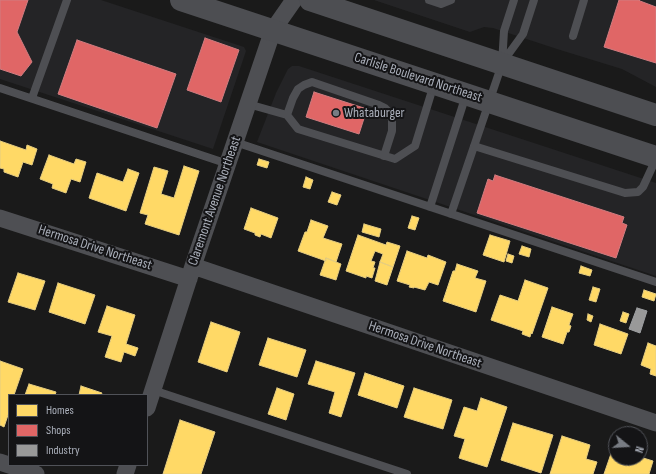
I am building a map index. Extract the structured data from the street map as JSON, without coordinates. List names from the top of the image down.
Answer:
{
  "streets": {
    "main road": ["Carlisle Boulevard Northeast"],
    "street": ["Claremont Avenue Northeast", "Hermosa Drive Northeast"]
  },
  "crossings": [
    ["Carlisle Boulevard Northeast", "Claremont Avenue Northeast"],
    ["Claremont Avenue Northeast", "Hermosa Drive Northeast"]
  ],
  "places": ["Whataburger"],
  "legend": ["Homes", "Shops", "Industry"],
  "north": "right"
}
